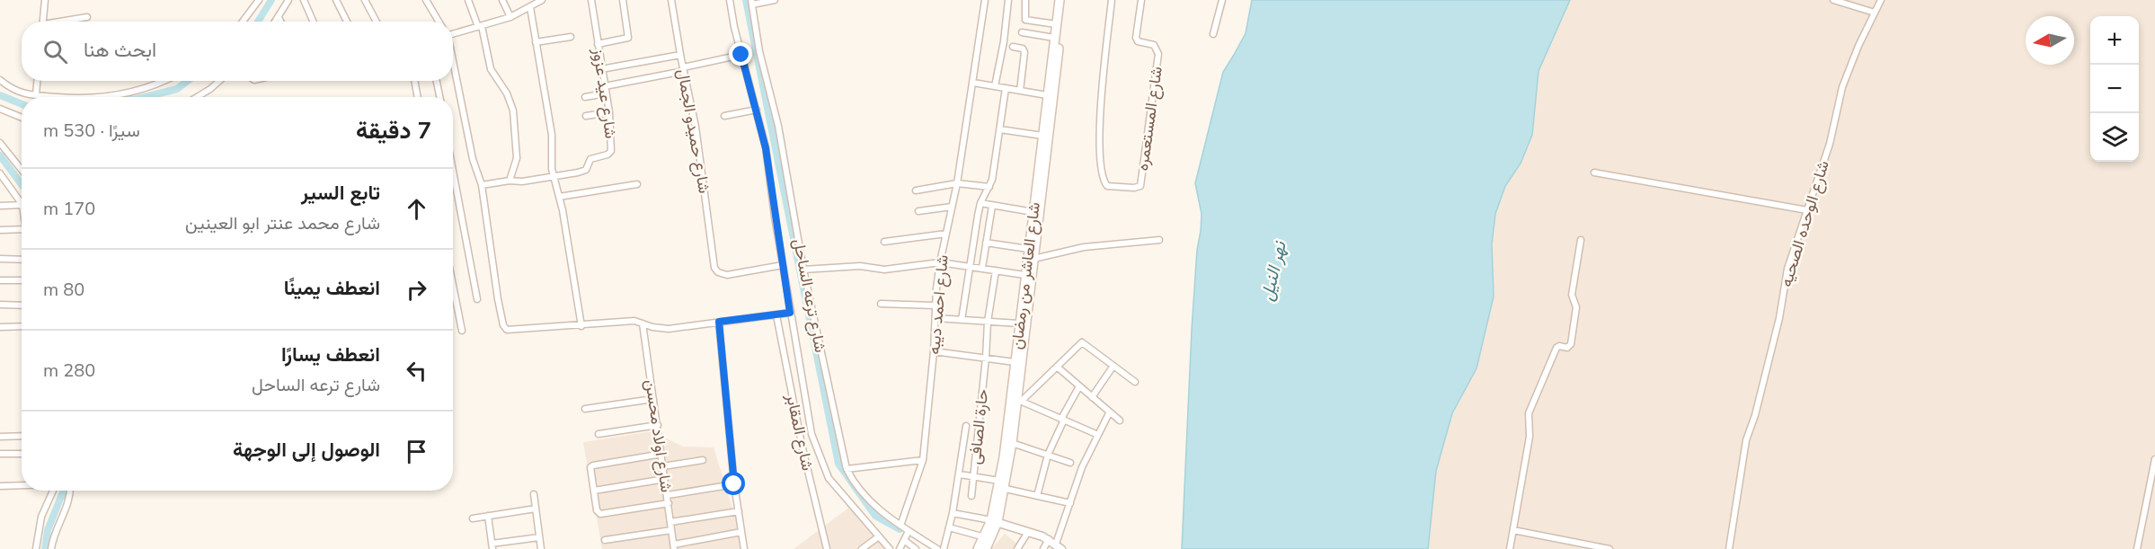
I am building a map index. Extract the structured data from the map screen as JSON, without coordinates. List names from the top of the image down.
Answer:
{
  "streets": {
    "main road": ["شارع العاشر من رمضان"],
    "street": [
      "شارع عيد عزوز",
      "شارع المستعمره",
      "شارع حميدو الجمال",
      "شارع الوحده الصحيه",
      "شارع ترعه الساحل",
      "شارع احمد ديبه",
      "حارة الصافى",
      "شارع المقابر",
      "شارع اولاد محسن"
    ]
  },
  "crossings": [
    ["شارع حميدو الجمال", "شارع ترعه الساحل"],
    ["شارع ترعه الساحل", "شارع احمد ديبه"]
  ],
  "water": ["نهر النيل"],
  "north": "left",
  "page": {
    "map_buttons": ["+", "−"],
    "search": "ابحث هنا",
    "heading": ["7 دقيقة", "سيرًا · 530 m"],
    "list": [
      ["تابع السير", "شارع محمد عنتر ابو العينين", "170 m"],
      ["انعطف يمينًا", "80 m"],
      ["انعطف يسارًا", "شارع ترعه الساحل", "280 m"],
      "الوصول إلى الوجهة"
    ]
  }
}
